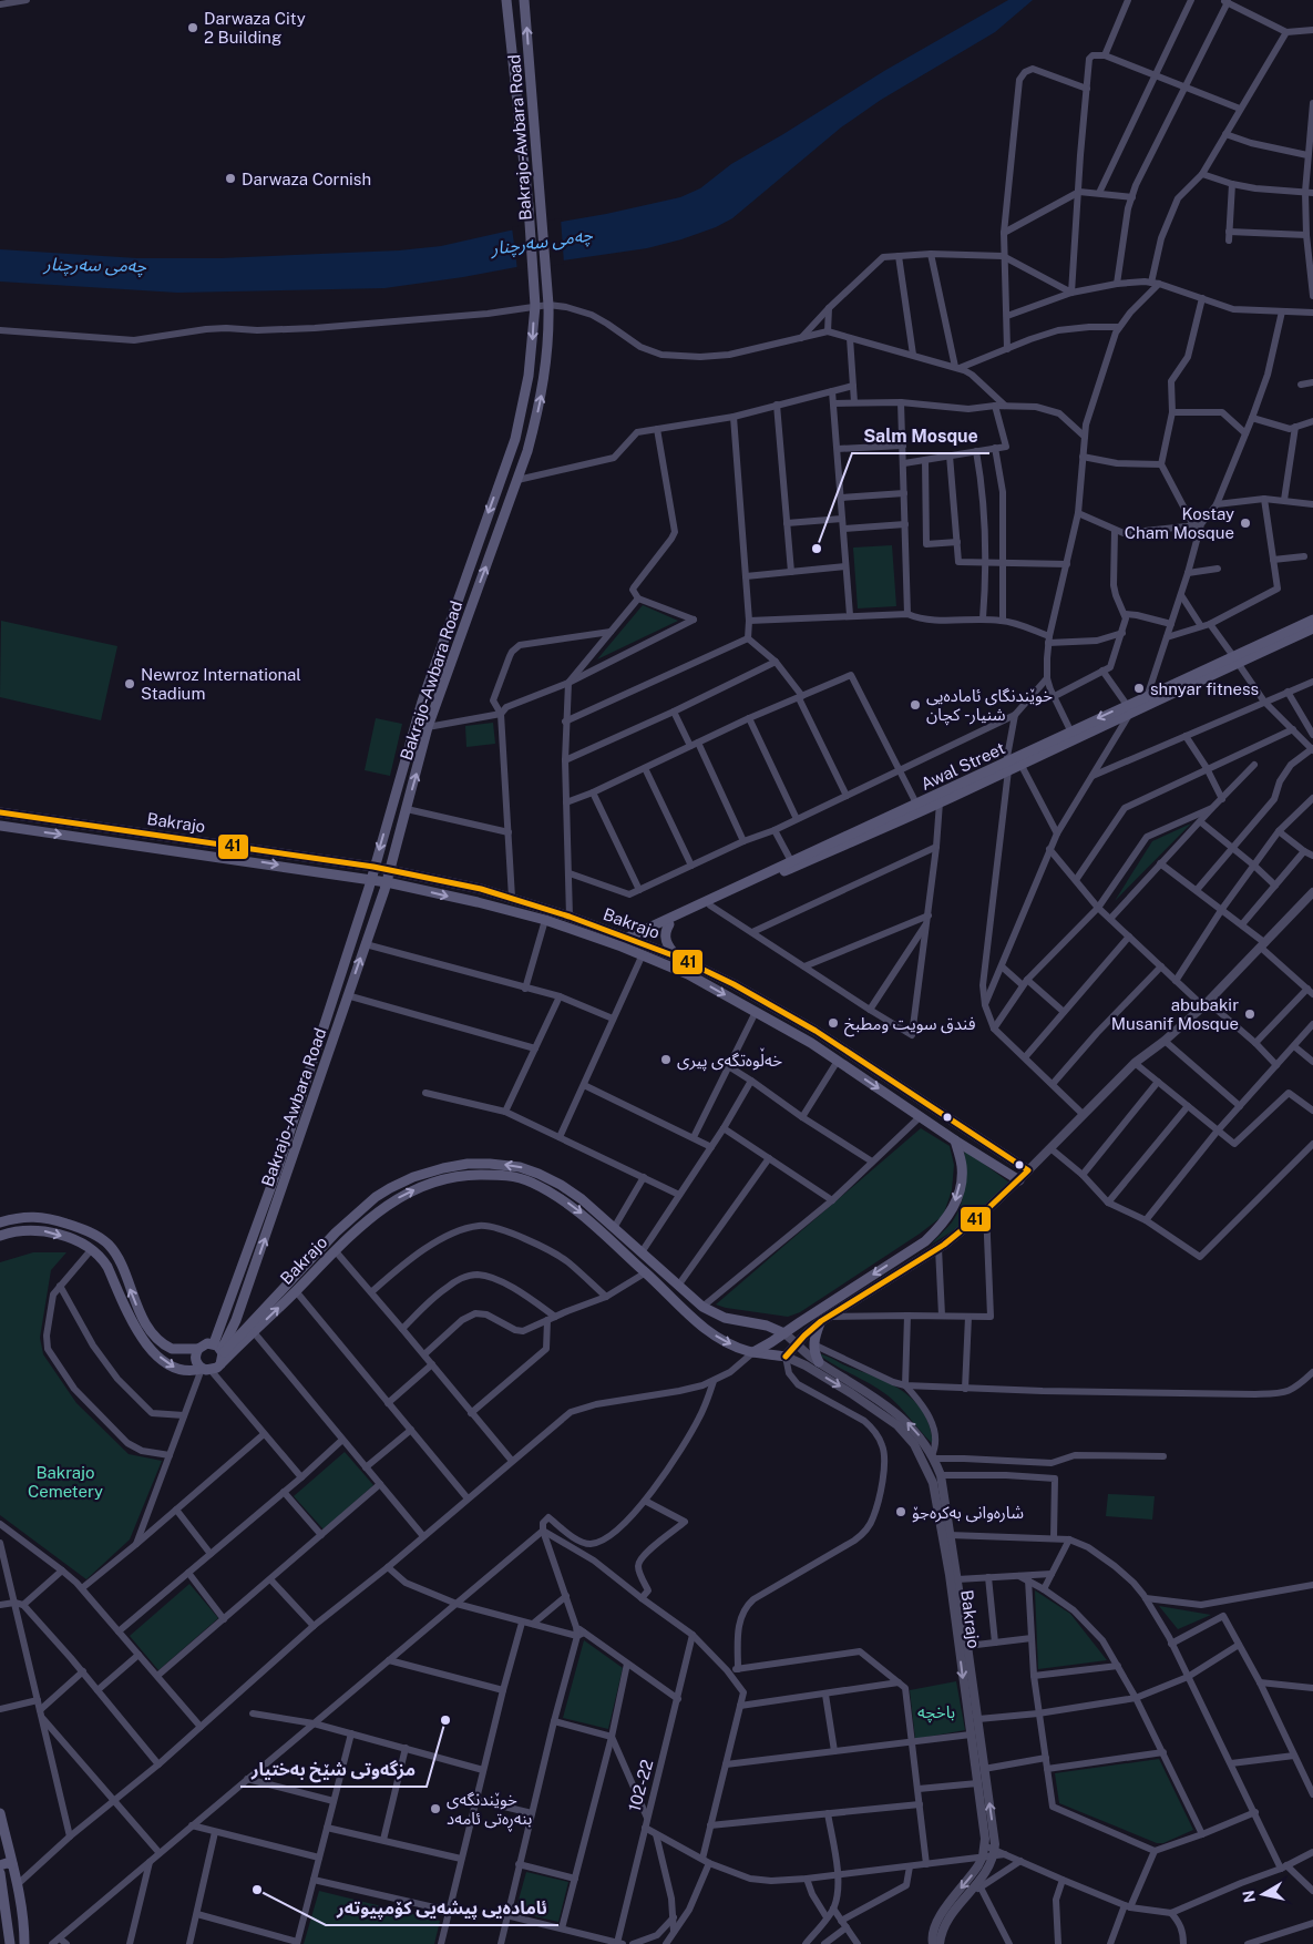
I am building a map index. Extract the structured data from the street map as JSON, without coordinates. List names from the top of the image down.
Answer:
{
  "streets": {
    "main road": ["Bakrajo-Awbara Road", "Awal Street", "Bakrajo"],
    "street": ["102-22"]
  },
  "crossings": [
    ["Bakrajo-Awbara Road", "Bakrajo"],
    ["Awal Street", "Bakrajo"]
  ],
  "water": ["چەمی سەرچنار"],
  "parks": ["Bakrajo Cemetery", "باخچە"],
  "places": [
    "Darwaza City 2 Building",
    "Darwaza Cornish",
    "Kostay Cham Mosque",
    "Salm Mosque",
    "Newroz International Stadium",
    "shnyar fitness",
    "خوێندنگای ئامادەیی شنیار - کچان",
    "abubakir Musanif Mosque",
    "فندق سويت ومطبخ",
    "خەڵوەتگەی پیری",
    "شارەوانی بەکرەجۆ",
    "مزگەوتی شێخ بەختیار",
    "خوێندنگەی بنەڕەتی ئامەد",
    "ئامادەیی پیشەیی کۆمپیوتەر"
  ],
  "lines": ["transit line 41"],
  "north": "left"
}
